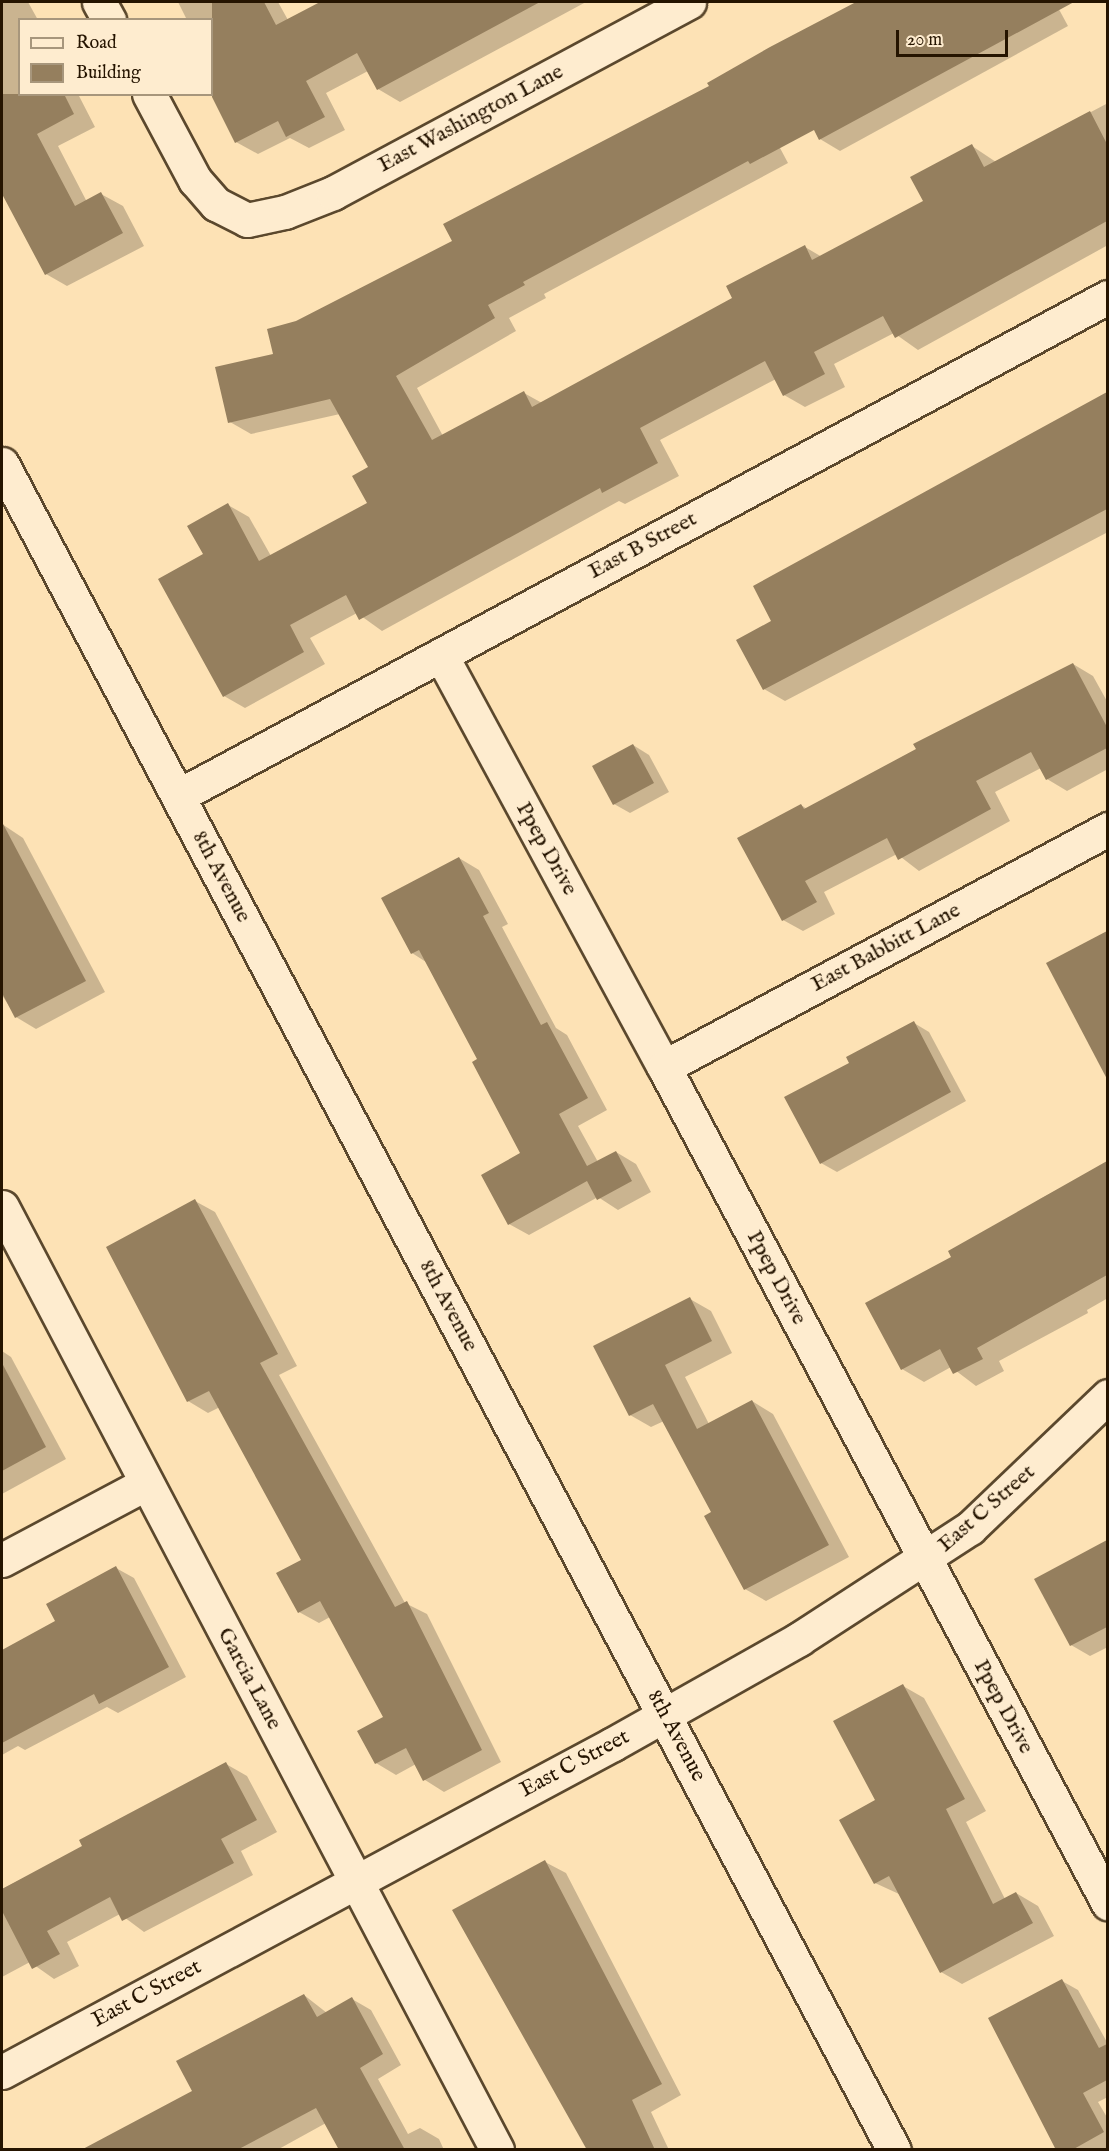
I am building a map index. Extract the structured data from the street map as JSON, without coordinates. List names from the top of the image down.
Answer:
{
  "streets": {
    "street": [
      "East Washington Lane",
      "East B Street",
      "Ppep Drive",
      "8th Avenue",
      "East Babbitt Lane",
      "East C Street",
      "Garcia Lane"
    ]
  },
  "crossings": [
    ["East B Street", "Ppep Drive"],
    ["East B Street", "8th Avenue"],
    ["Ppep Drive", "East Babbitt Lane"],
    ["Ppep Drive", "East C Street"],
    ["8th Avenue", "East C Street"],
    ["East C Street", "Garcia Lane"]
  ],
  "legend": ["Road", "Building"],
  "scale_bar": "20 m"
}
